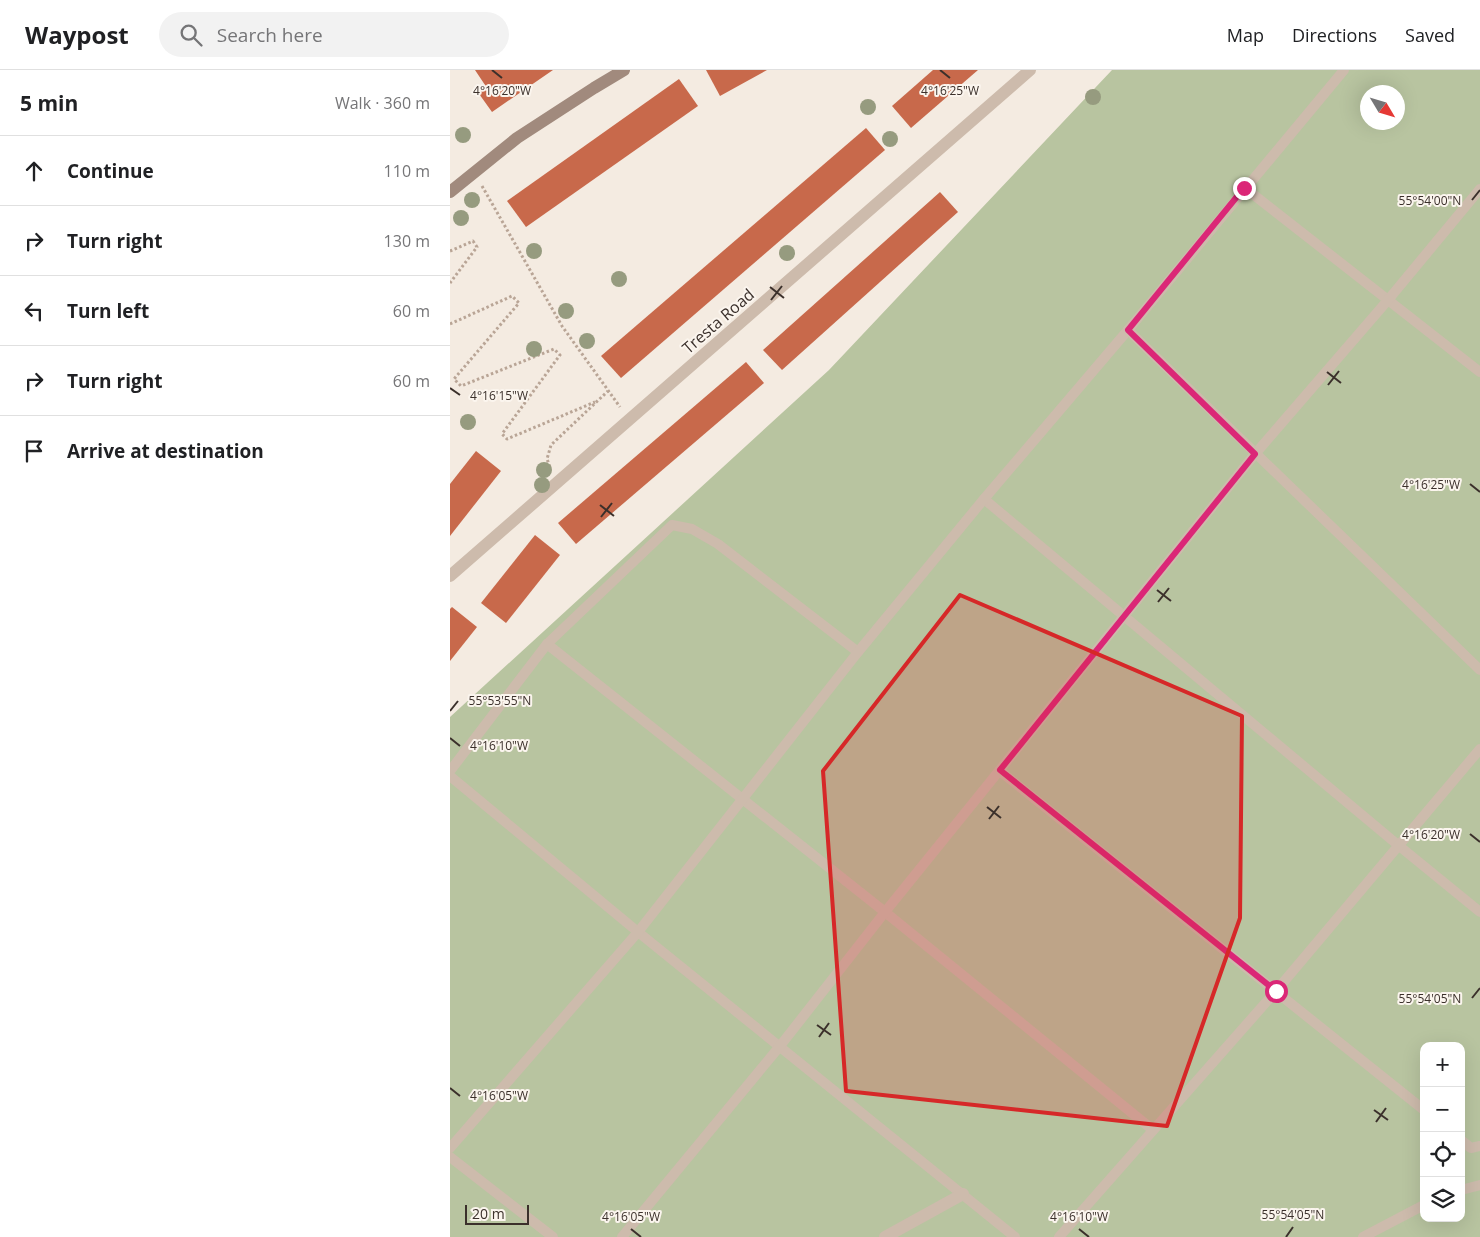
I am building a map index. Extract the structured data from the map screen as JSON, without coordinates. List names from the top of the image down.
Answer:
{
  "streets": {
    "street": ["Tresta Road"]
  },
  "scale_bar": "20 m",
  "north": "bottom right",
  "page": {
    "header": "Waypost",
    "search": "Search here",
    "nav": ["Map", "Directions", "Saved"],
    "heading": ["5 min", "Walk · 360 m"],
    "list": [
      ["Continue", "110 m"],
      ["Turn right", "130 m"],
      ["Turn left", "60 m"],
      ["Turn right", "60 m"],
      "Arrive at destination"
    ],
    "map_buttons": ["+", "−"],
    "scale": "20 m"
  },
  "coordinates": [
    "4°16'20\"W",
    "4°16'25\"W",
    "55°54'00\"N",
    "4°16'15\"W",
    "55°53'55\"N",
    "4°16'10\"W",
    "55°54'05\"N",
    "4°16'05\"W"
  ]
}
